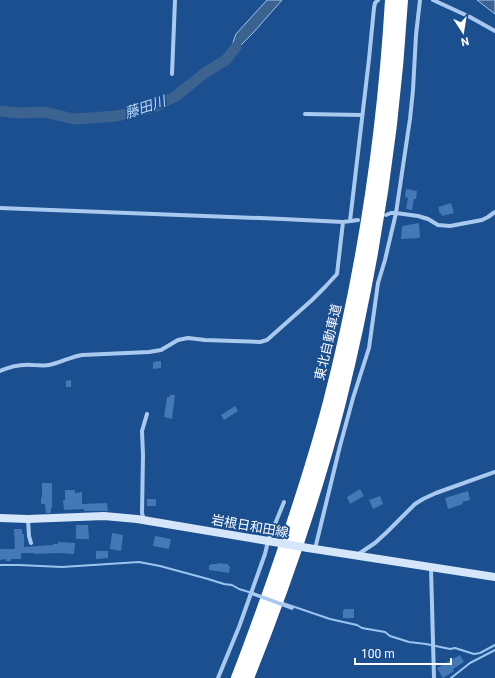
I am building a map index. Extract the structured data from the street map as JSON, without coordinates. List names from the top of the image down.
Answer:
{
  "streets": {
    "highway": ["東北自動車道"],
    "main road": ["岩根日和田線"]
  },
  "water": ["藤田川"],
  "scale_bar": "100 m",
  "north": "bottom"
}
